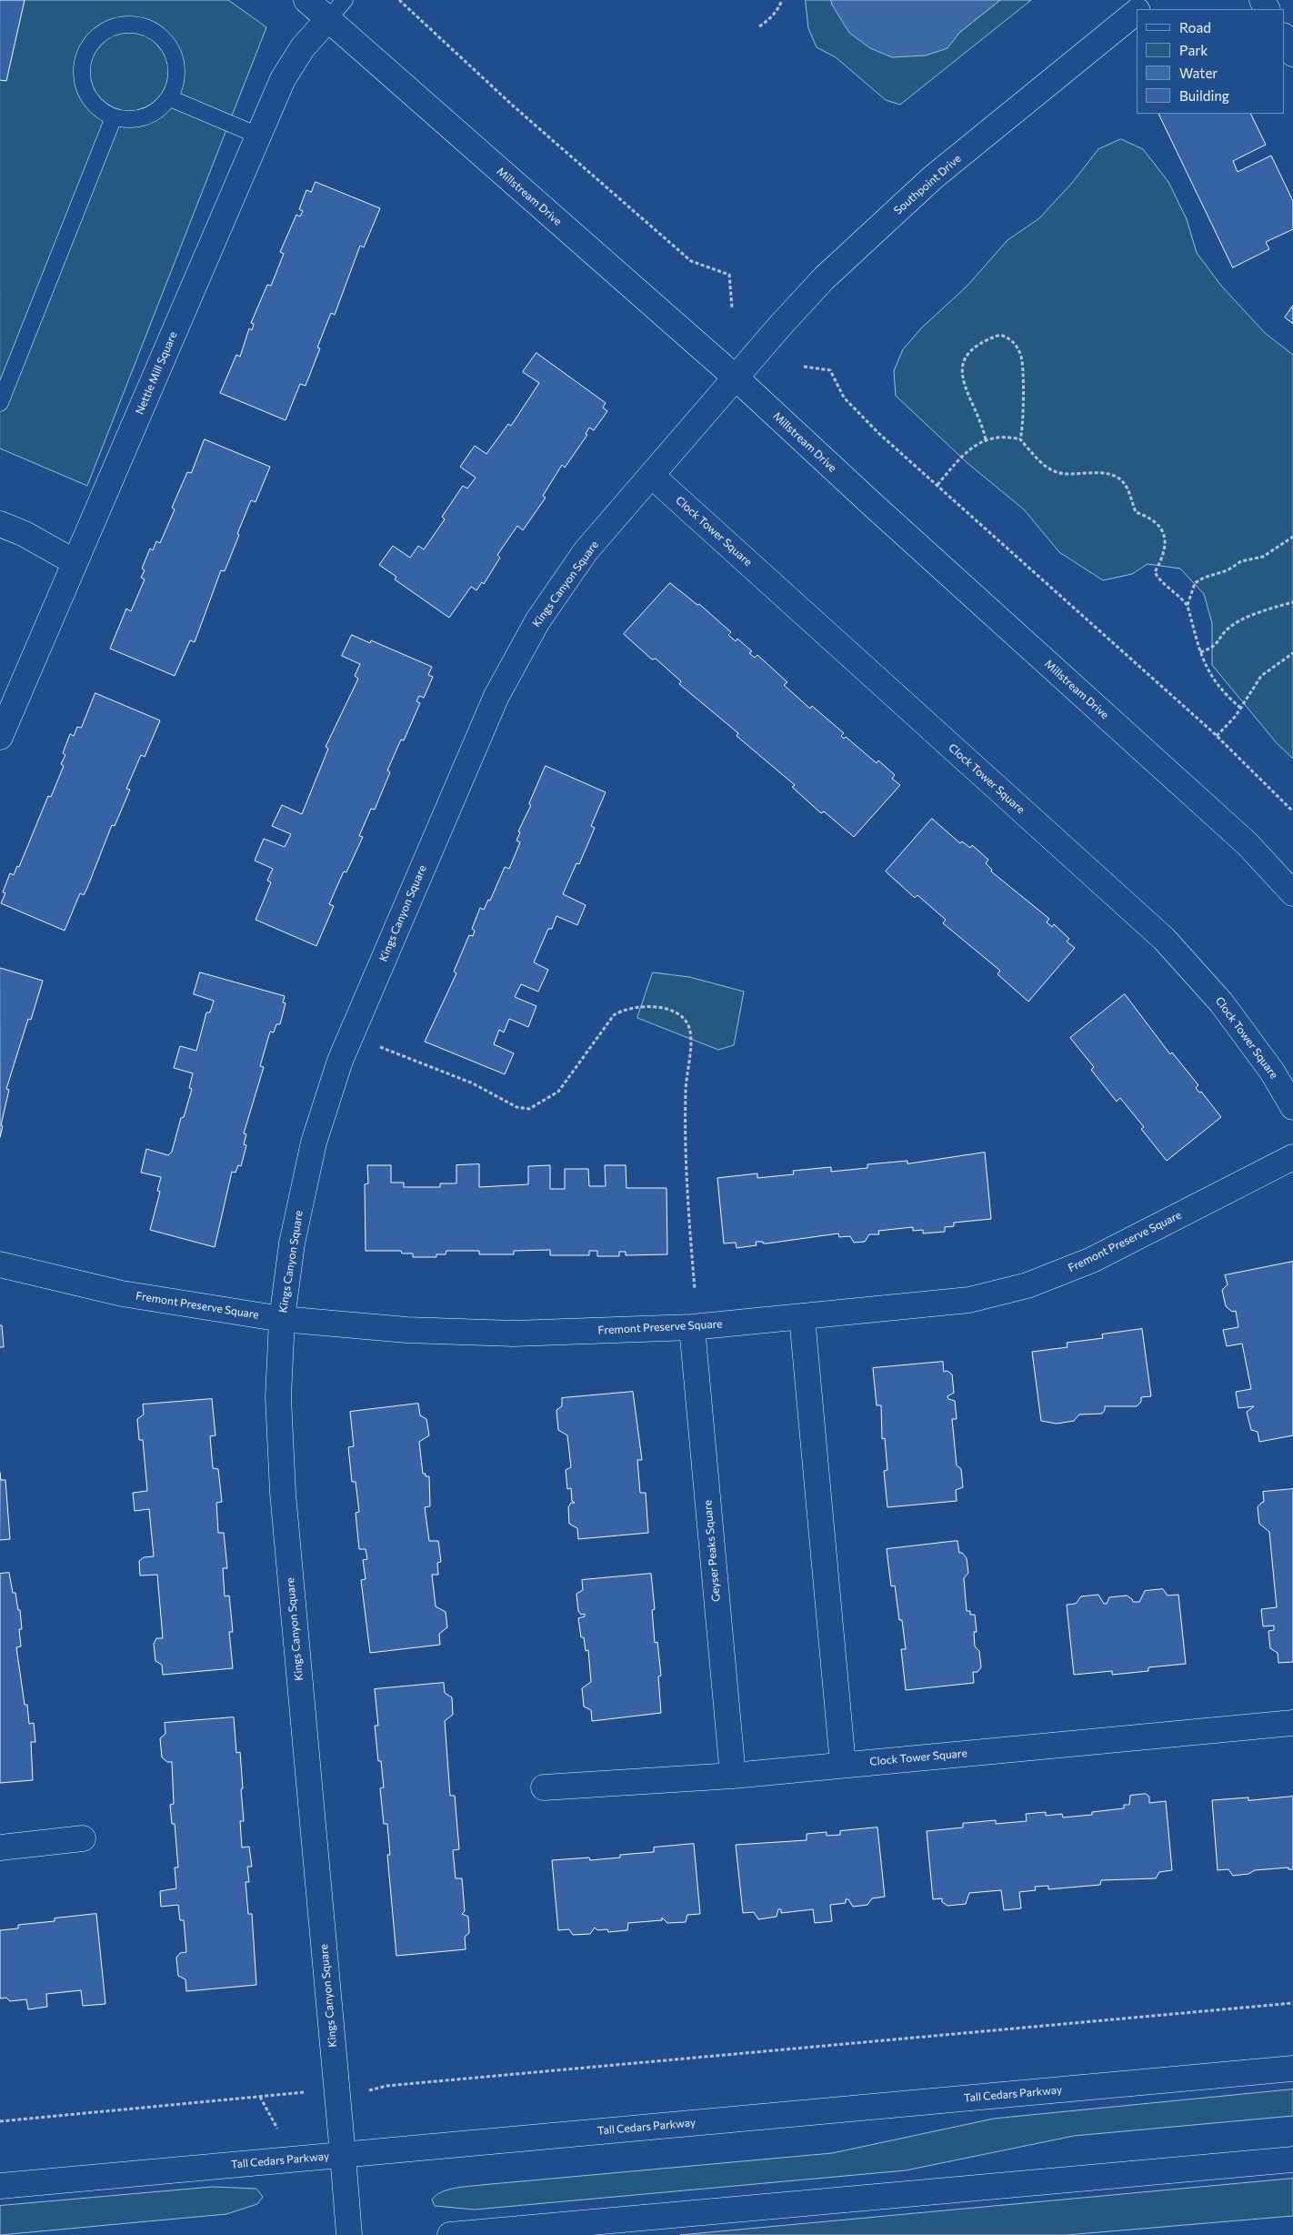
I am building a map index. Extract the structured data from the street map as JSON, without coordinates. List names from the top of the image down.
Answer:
{
  "streets": {
    "street": [
      "Southpoint Drive",
      "Millstream Drive",
      "Nettle Mill Square",
      "Clock Tower Square",
      "Kings Canyon Square",
      "Fremont Preserve Square",
      "Geyser Peaks Square",
      "Tall Cedars Parkway"
    ]
  },
  "crossings": [
    ["Southpoint Drive", "Millstream Drive"],
    ["Southpoint Drive", "Kings Canyon Square"],
    ["Millstream Drive", "Nettle Mill Square"],
    ["Millstream Drive", "Kings Canyon Square"],
    ["Clock Tower Square", "Kings Canyon Square"],
    ["Clock Tower Square", "Geyser Peaks Square"],
    ["Kings Canyon Square", "Fremont Preserve Square"],
    ["Kings Canyon Square", "Tall Cedars Parkway"],
    ["Fremont Preserve Square", "Geyser Peaks Square"]
  ],
  "legend": [
    "Road",
    "Park",
    "Water",
    "Building"
  ]
}
